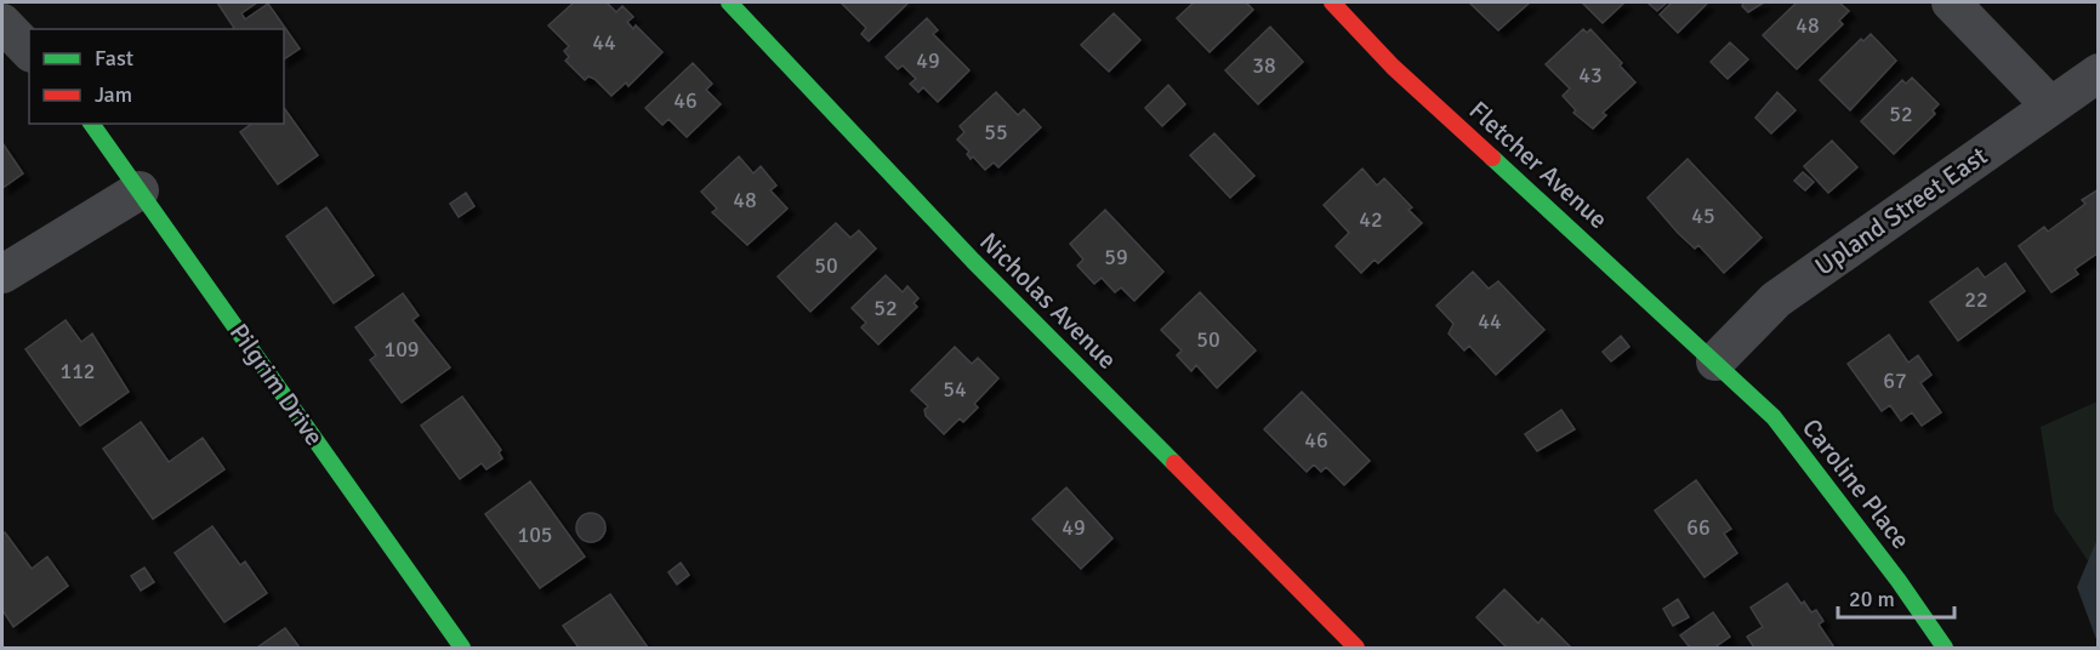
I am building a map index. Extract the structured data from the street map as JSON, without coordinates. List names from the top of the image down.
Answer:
{
  "streets": {
    "street": [
      "Fletcher Avenue",
      "Upland Street East",
      "Nicholas Avenue",
      "Pilgrim Drive",
      "Caroline Place"
    ]
  },
  "crossings": [
    ["Fletcher Avenue", "Upland Street East"],
    ["Fletcher Avenue", "Caroline Place"],
    ["Upland Street East", "Caroline Place"]
  ],
  "house_numbers": [
    "48",
    "44",
    "49",
    "38",
    "43",
    "46",
    "52",
    "55",
    "48",
    "45",
    "42",
    "59",
    "50",
    "22",
    "52",
    "44",
    "50",
    "109",
    "112",
    "67",
    "54",
    "46",
    "49",
    "66",
    "105"
  ],
  "legend": ["Fast", "Jam"],
  "scale_bar": "20 m"
}
